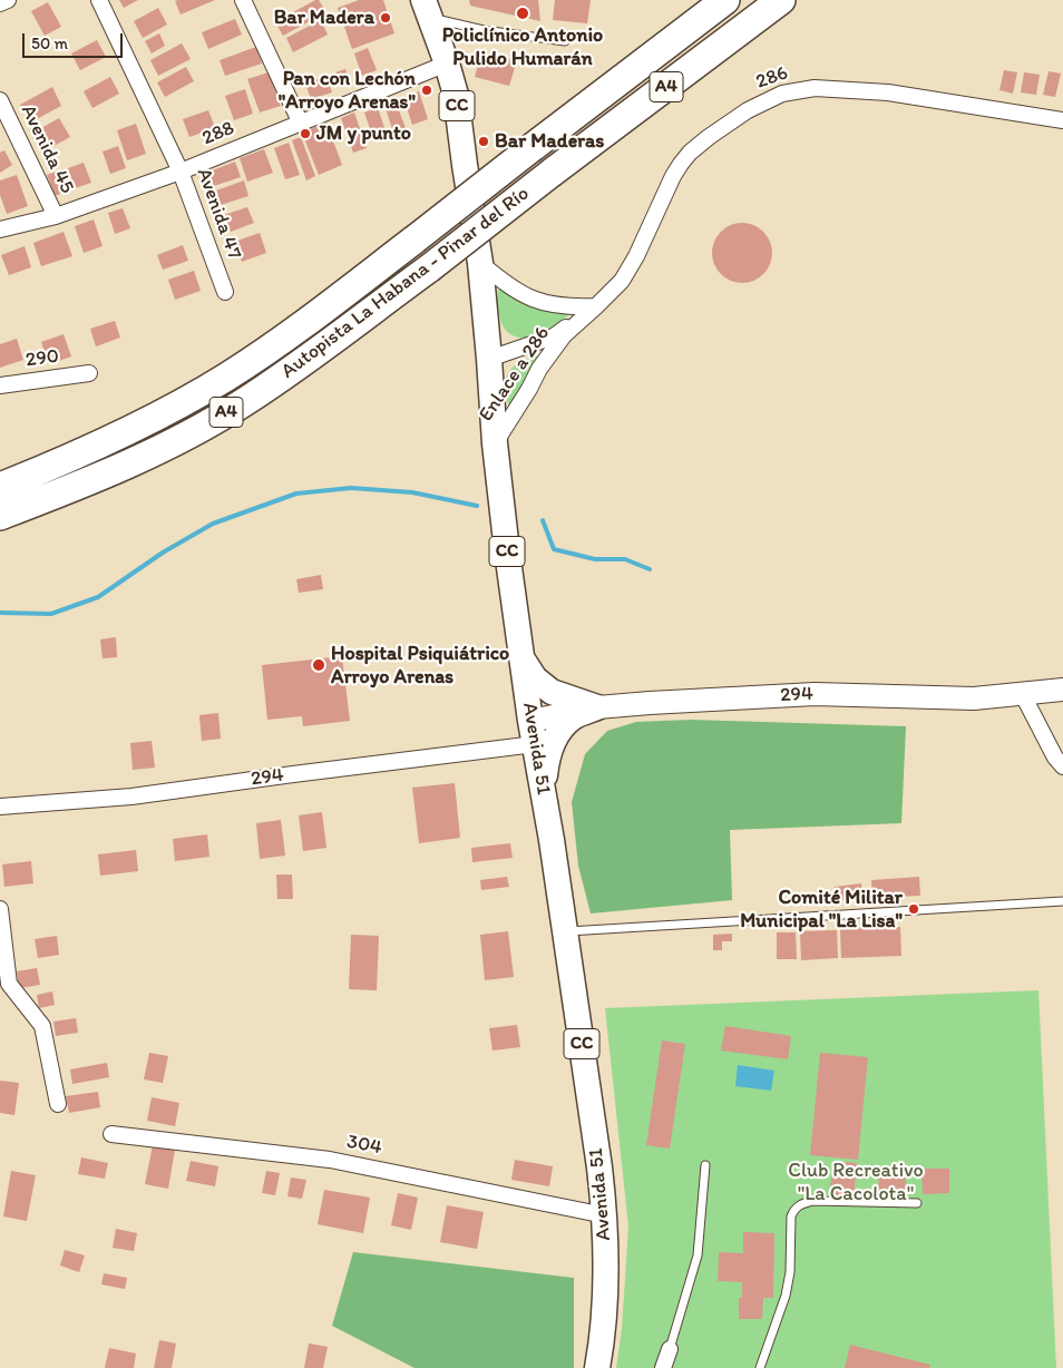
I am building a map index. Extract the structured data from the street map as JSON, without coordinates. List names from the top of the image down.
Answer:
{
  "streets": {
    "highway": ["A4", "Autopista La Habana - Pinar del Río"],
    "main road": ["CC", "294", "Avenida 51"],
    "street": [
      "286",
      "288",
      "Avenida 45",
      "Avenida 47",
      "290",
      "Enlace a 286",
      "304"
    ]
  },
  "crossings": [
    ["286", "Enlace a 286"],
    ["288", "Avenida 45"],
    ["288", "Avenida 47"],
    ["288", "Avenida 51"],
    ["Enlace a 286", "Avenida 51"],
    ["294", "Avenida 51"],
    ["Avenida 51", "304"]
  ],
  "parks": ["Club Recreativo \"La Cacolota\""],
  "places": [
    "Policlínico Antonio Pulido Humarán",
    "Bar Madera",
    "Pan con Lechón \"Arroyo Arenas\"",
    "JM y punto",
    "Bar Maderas",
    "Hospital Psiquiátrico Arroyo Arenas",
    "Comité Militar Municipal \"La Lisa\""
  ],
  "scale_bar": "50 m"
}
